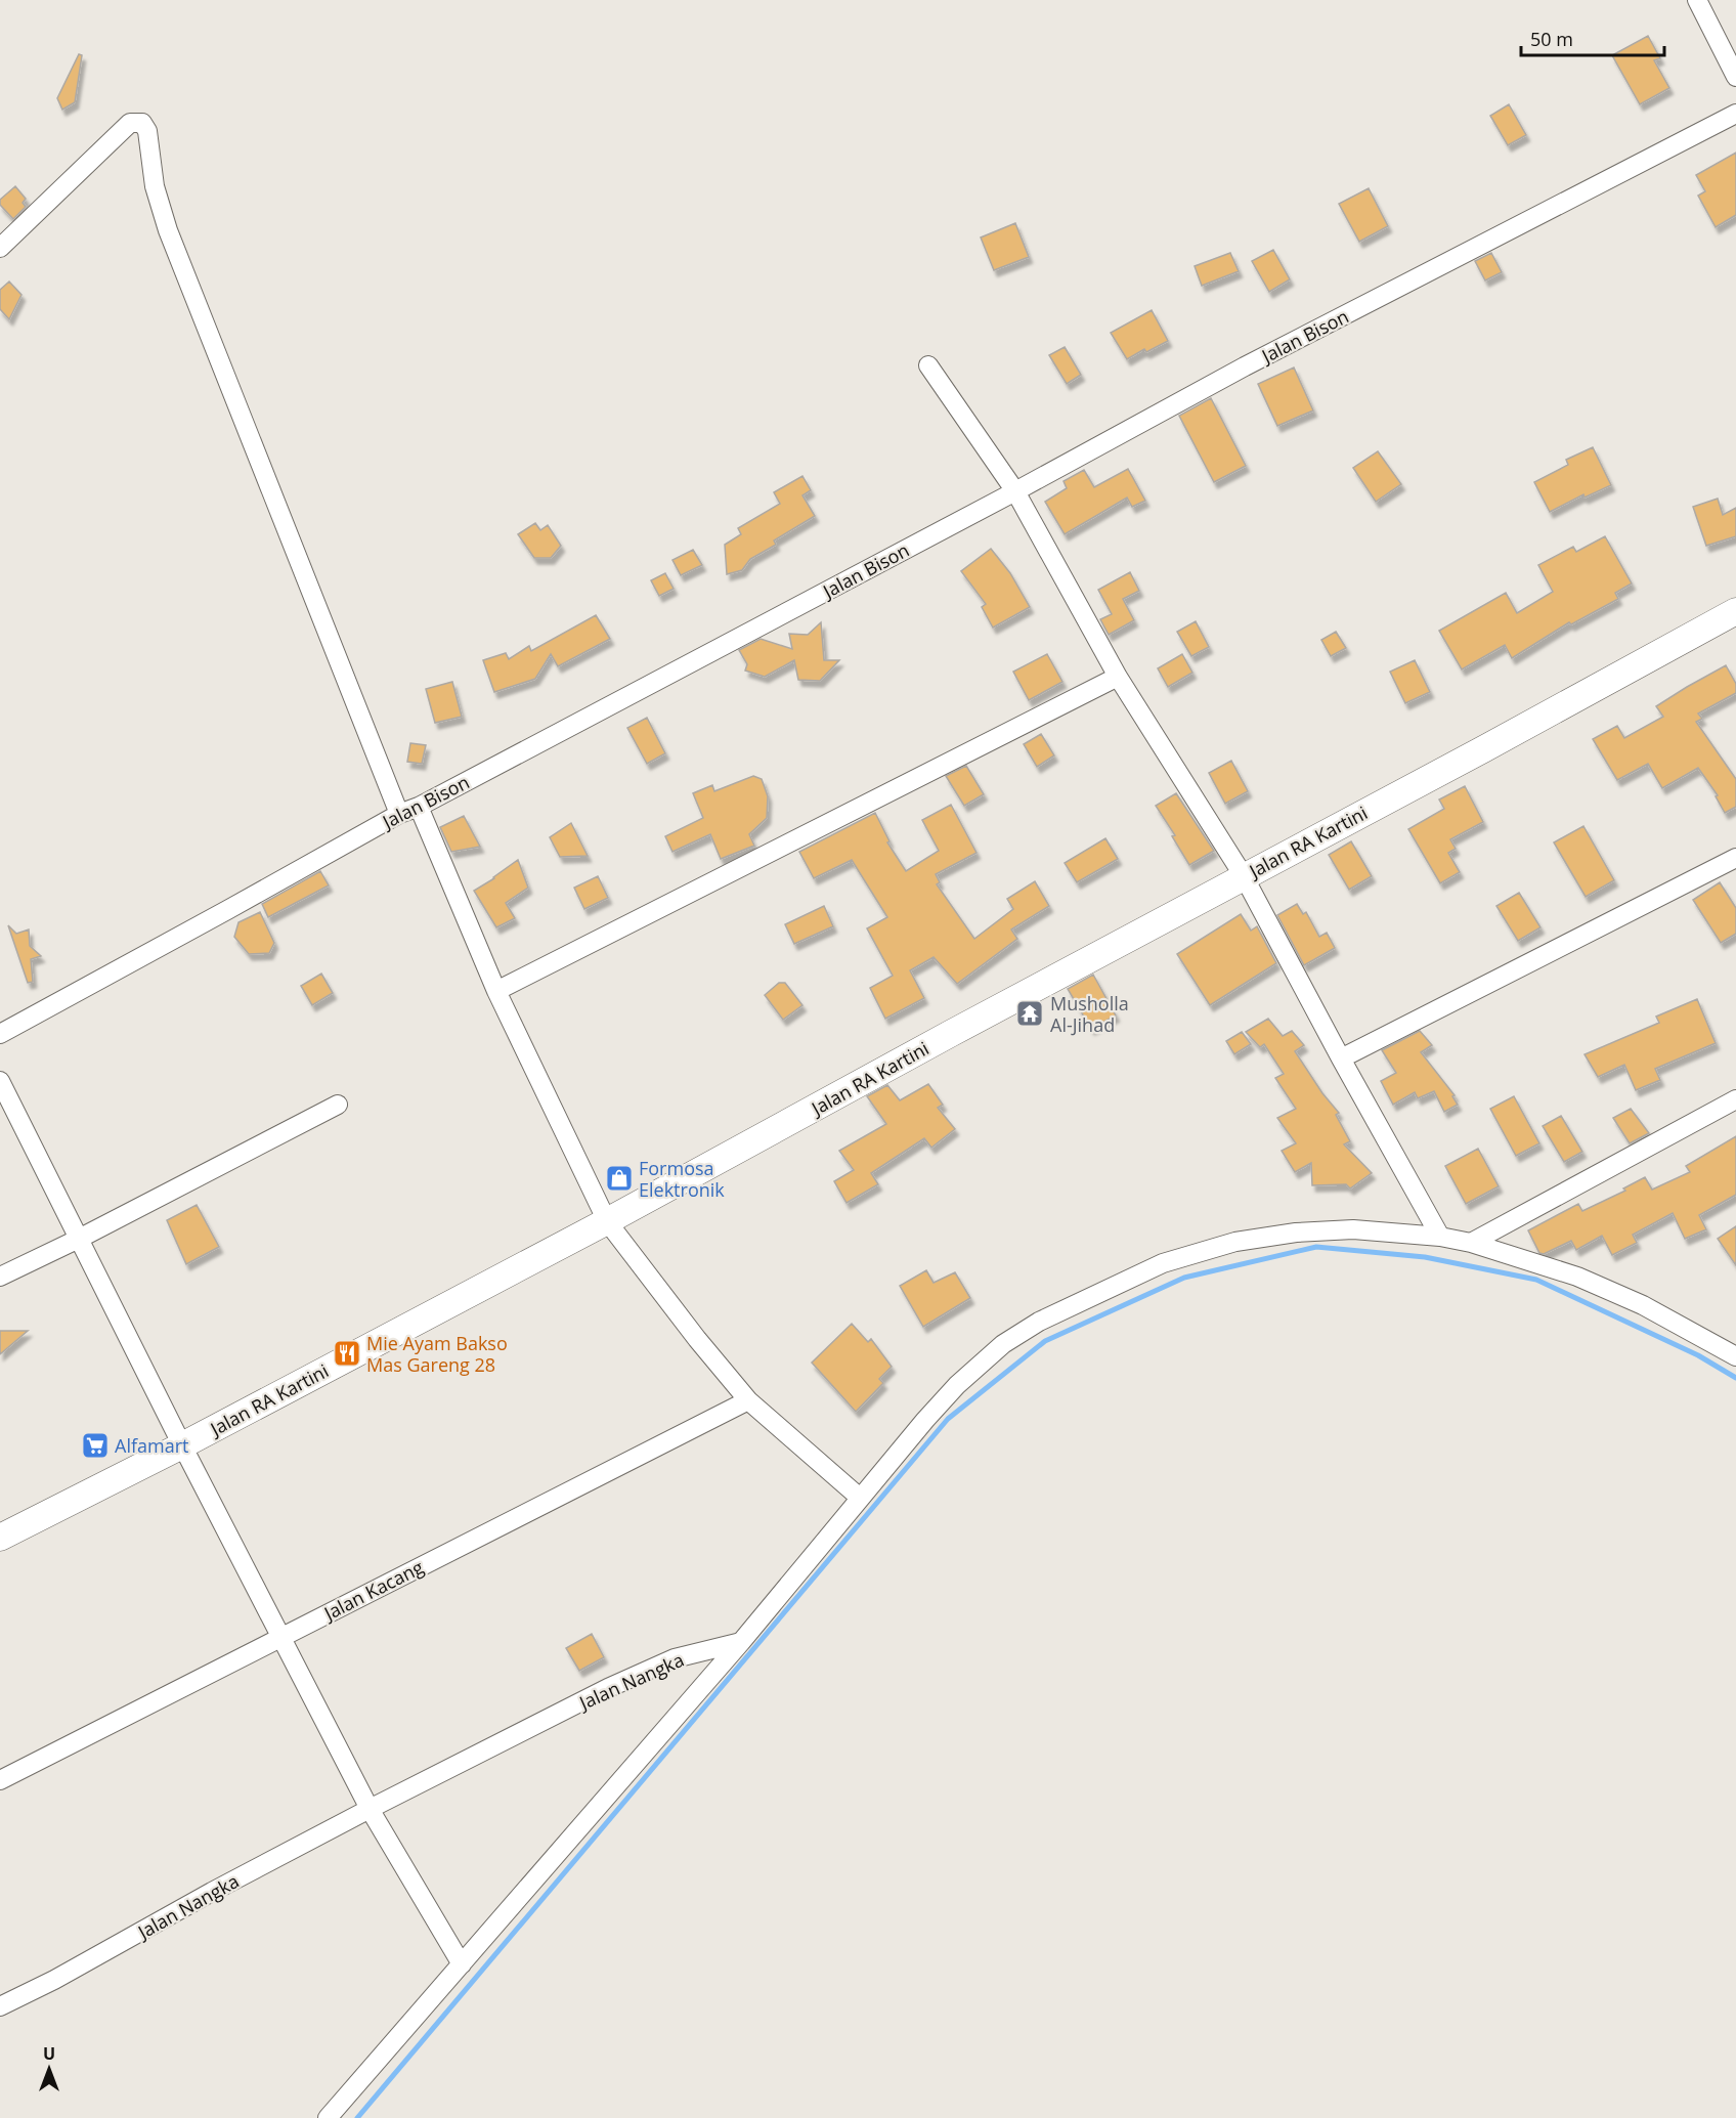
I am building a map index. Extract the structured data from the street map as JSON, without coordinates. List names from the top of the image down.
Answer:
{
  "streets": {
    "main road": ["Jalan RA Kartini"],
    "street": ["Jalan Bison", "Jalan Kacang", "Jalan Nangka"]
  },
  "places": {
    "temple": ["Musholla Al-Jihad"],
    "shop": ["Formosa Elektronik"],
    "restaurant": ["Mie Ayam Bakso Mas Gareng 28"],
    "supermarket": ["Alfamart"]
  },
  "scale_bar": "50 m",
  "north": "top"
}
